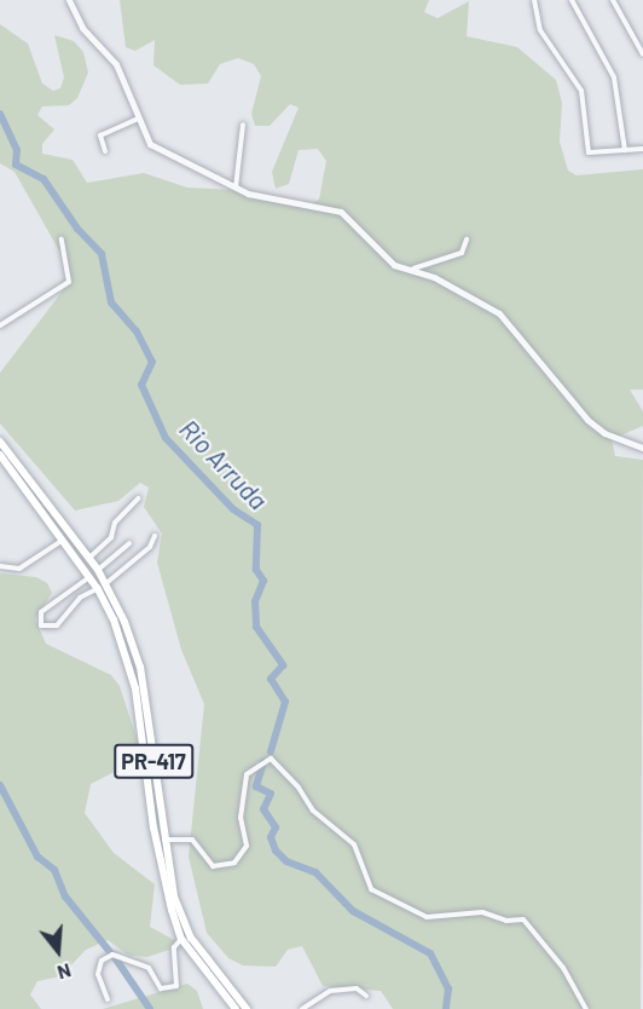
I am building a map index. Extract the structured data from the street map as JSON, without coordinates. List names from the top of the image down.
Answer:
{
  "streets": {
    "main road": ["PR-417"]
  },
  "water": ["Rio Arruda"],
  "north": "bottom"
}
